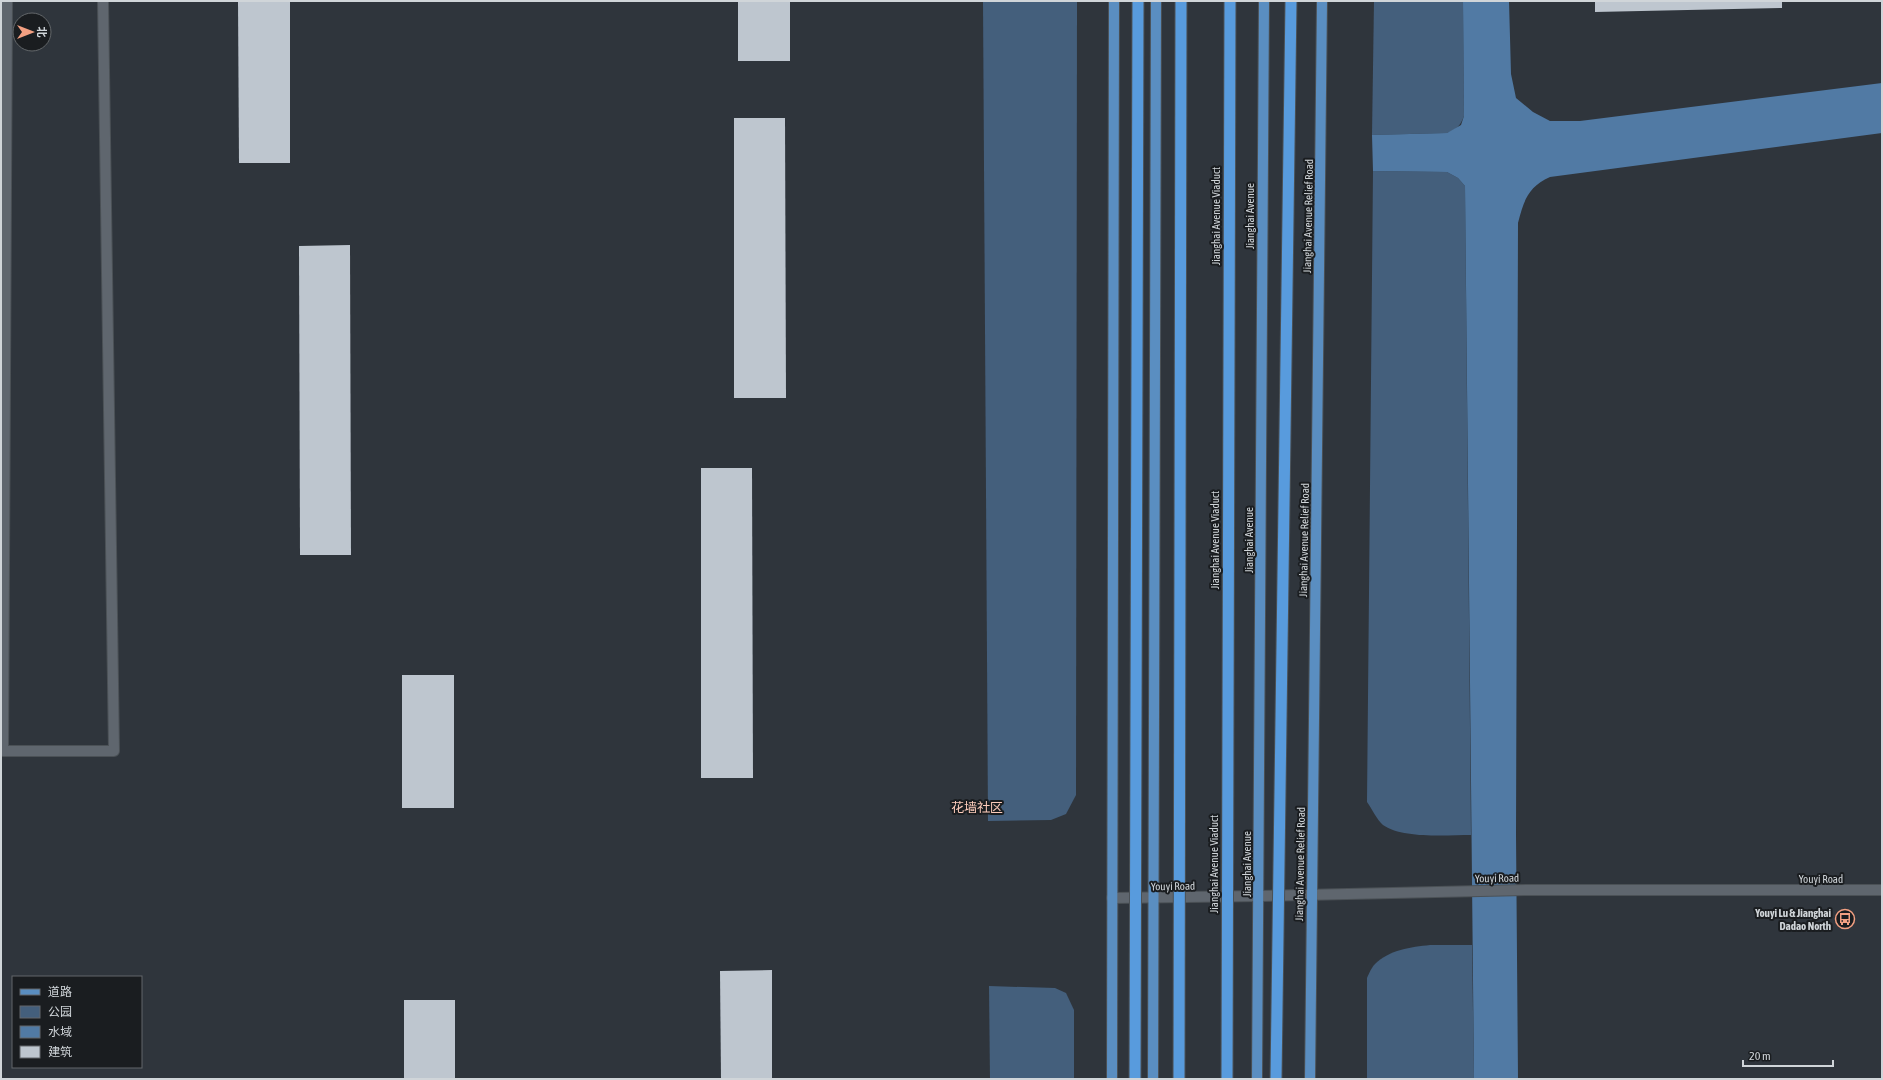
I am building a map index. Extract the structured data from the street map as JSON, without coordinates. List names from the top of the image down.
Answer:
{
  "streets": {
    "highway": ["Jianghai Avenue Viaduct"],
    "main road": ["Jianghai Avenue", "Jianghai Avenue Relief Road"],
    "street": ["Youyi Road"]
  },
  "crossings": [
    ["Jianghai Avenue", "Youyi Road"],
    ["Jianghai Avenue Relief Road", "Youyi Road"]
  ],
  "districts": ["花墙社区"],
  "places": {
    "bus stop": ["Youyi Lu & Jianghai Dadao North"]
  },
  "legend": [
    "道路",
    "公园",
    "水域",
    "建筑"
  ],
  "scale_bar": "20 m",
  "north": "right"
}
